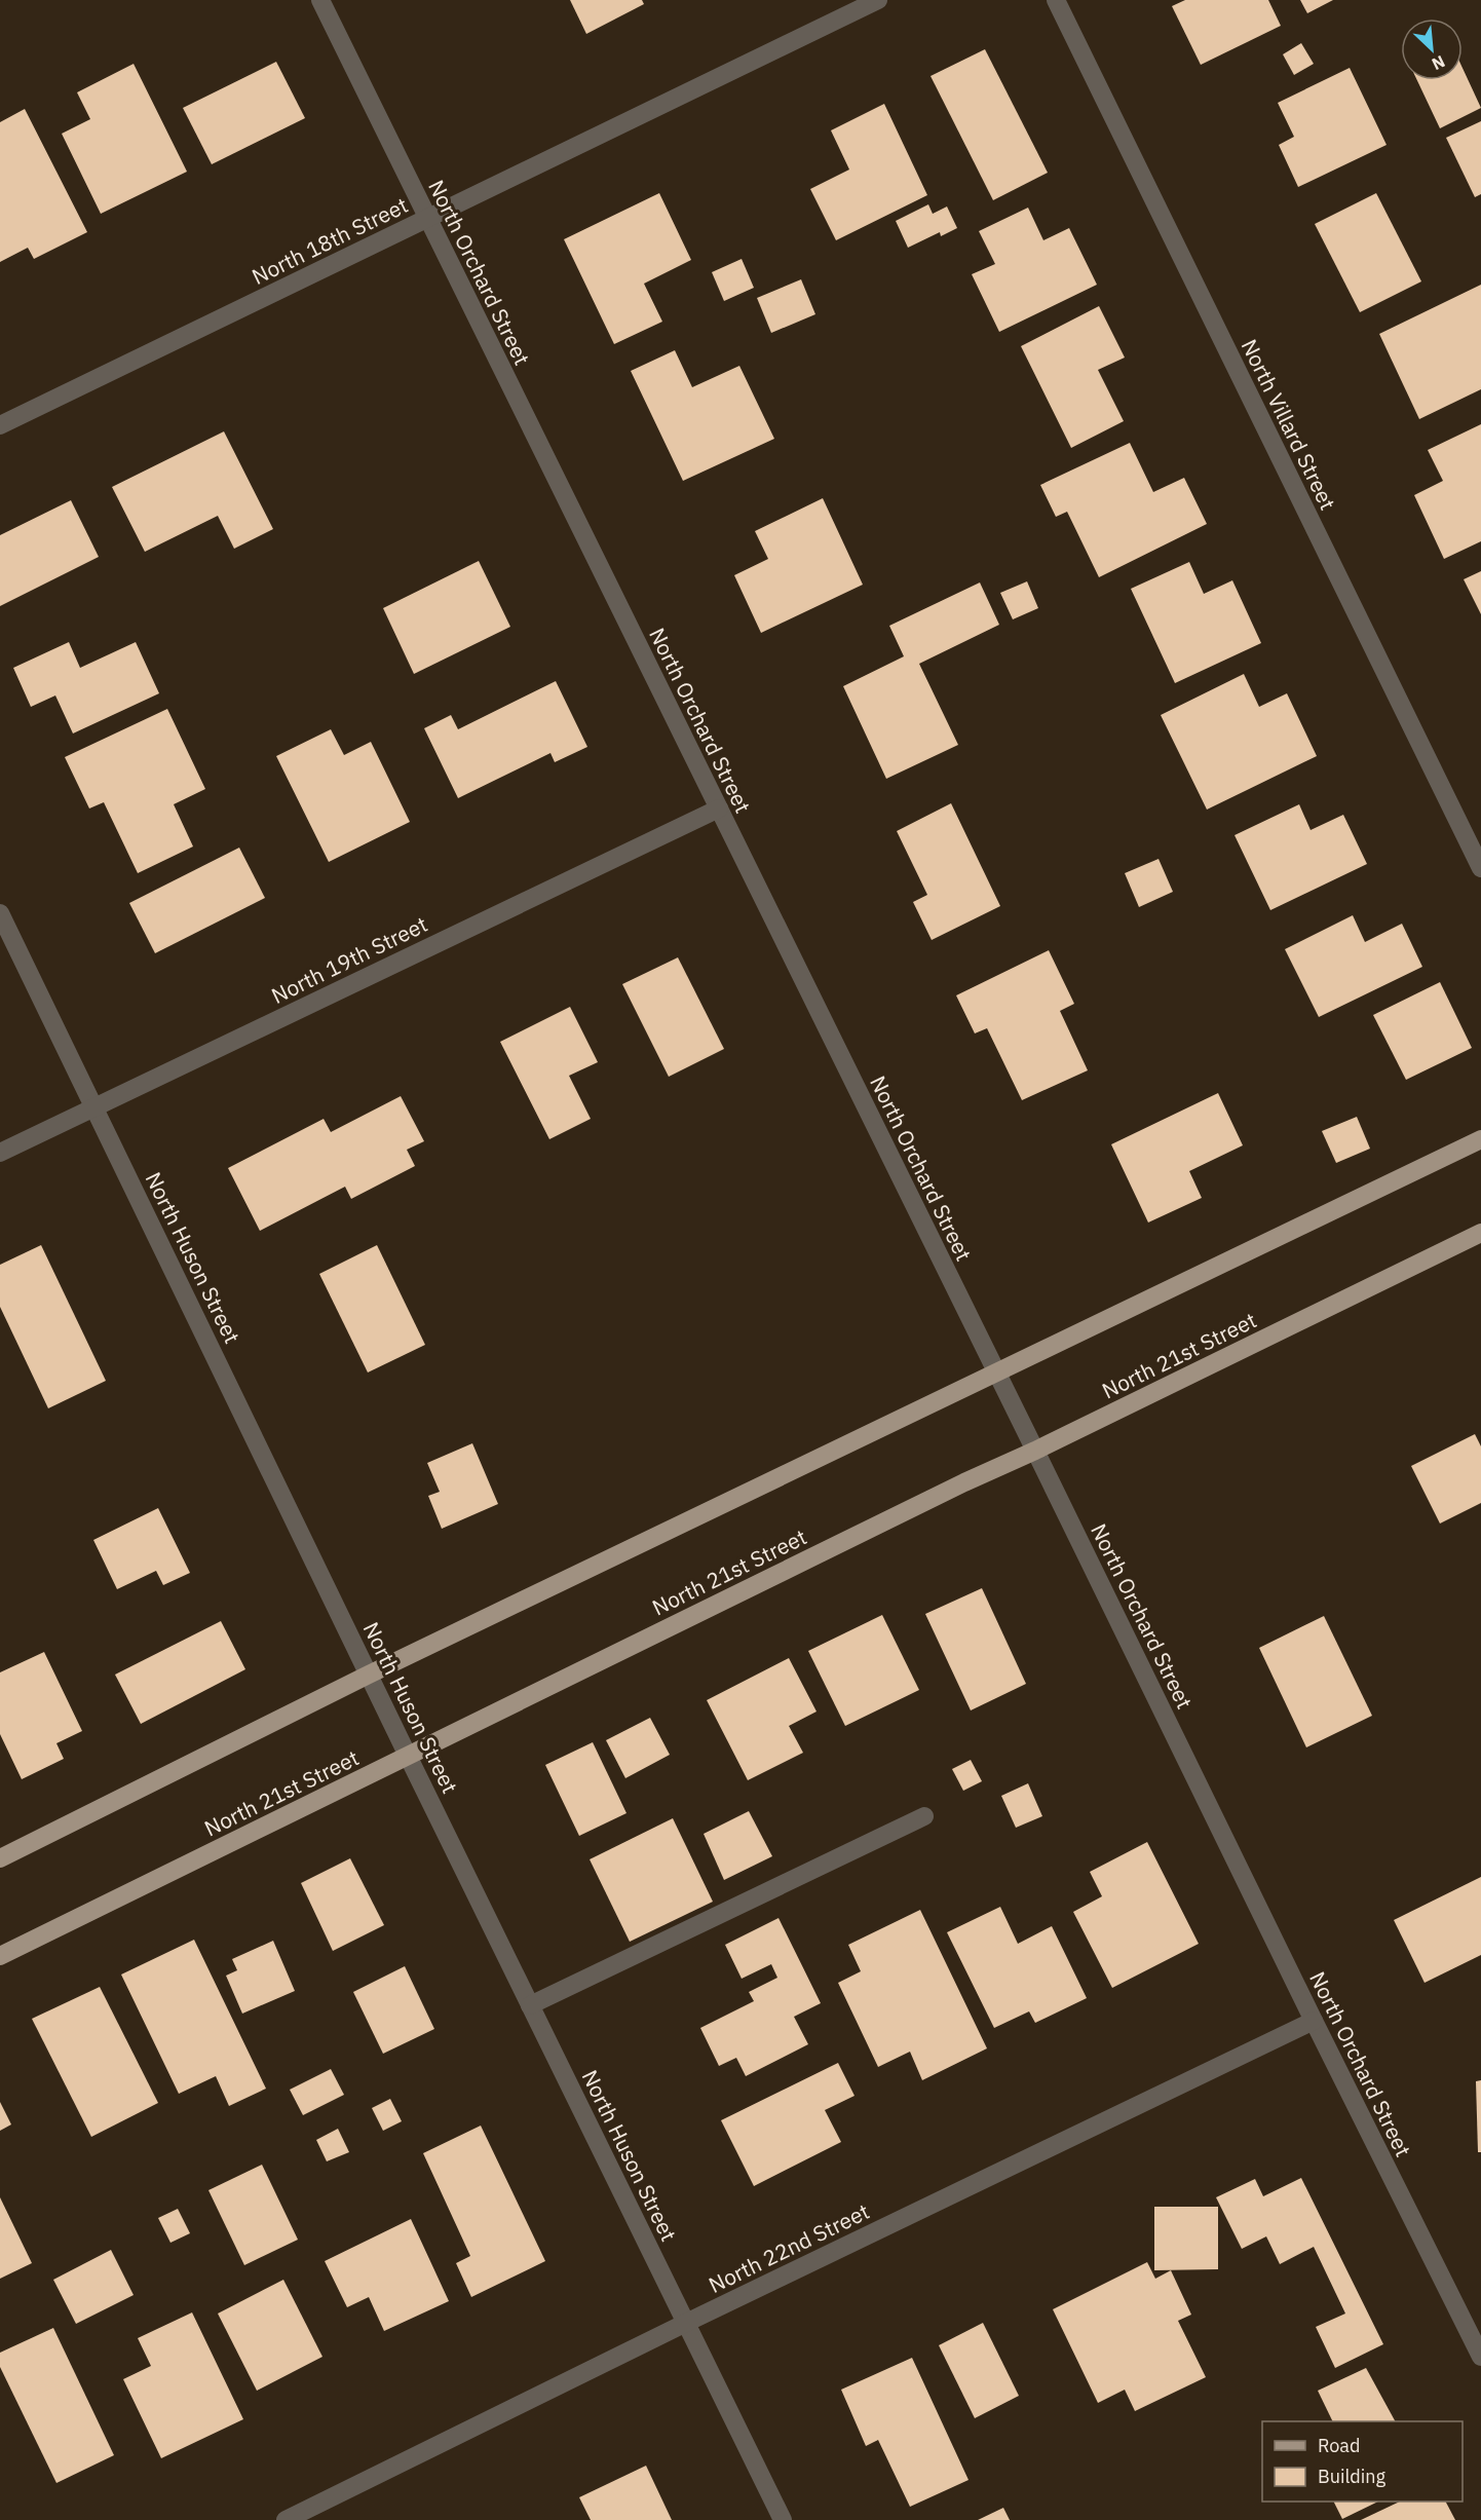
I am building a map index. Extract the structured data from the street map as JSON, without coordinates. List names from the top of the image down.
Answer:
{
  "streets": {
    "main road": ["North 21st Street"],
    "street": [
      "North 18th Street",
      "North Orchard Street",
      "North Villard Street",
      "North 19th Street",
      "North Huson Street",
      "North 22nd Street"
    ]
  },
  "crossings": [
    ["North 18th Street", "North Orchard Street"],
    ["North Orchard Street", "North 19th Street"],
    ["North Orchard Street", "North 21st Street"],
    ["North Orchard Street", "North 22nd Street"],
    ["North 19th Street", "North Huson Street"],
    ["North Huson Street", "North 21st Street"],
    ["North Huson Street", "North 22nd Street"]
  ],
  "legend": ["Road", "Building"],
  "north": "bottom right"
}
